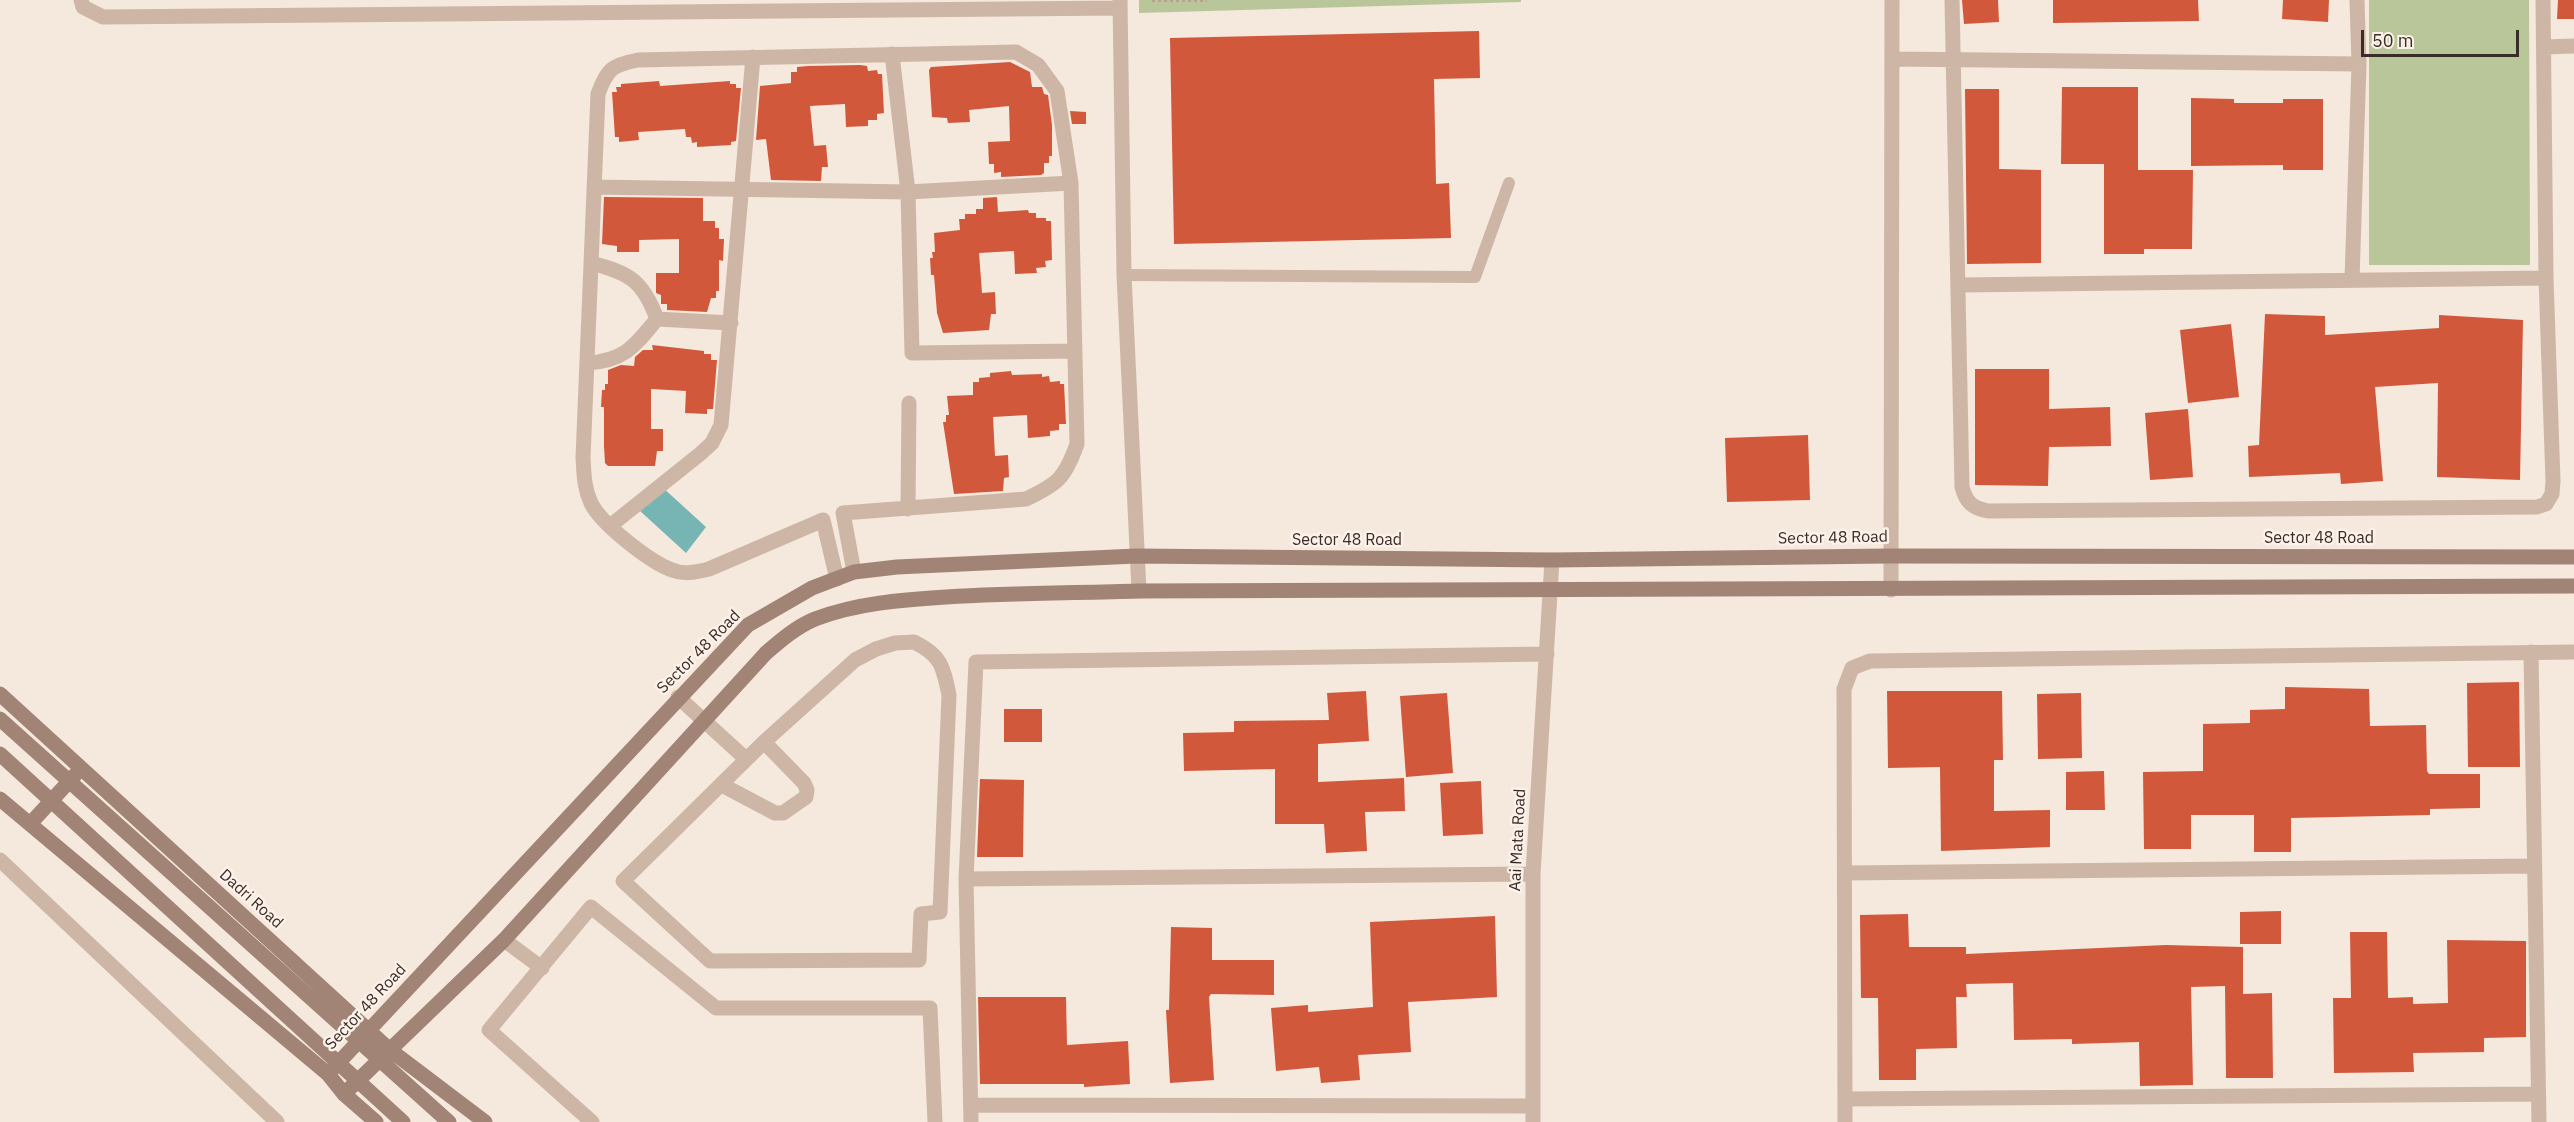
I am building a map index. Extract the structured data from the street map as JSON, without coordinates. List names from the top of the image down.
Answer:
{
  "streets": {
    "street": ["Sector 48 Road", "Aai Mata Road", "Dadri Road"]
  },
  "crossings": [
    ["Sector 48 Road", "Aai Mata Road"],
    ["Sector 48 Road", "Dadri Road"]
  ],
  "scale_bar": "50 m"
}
